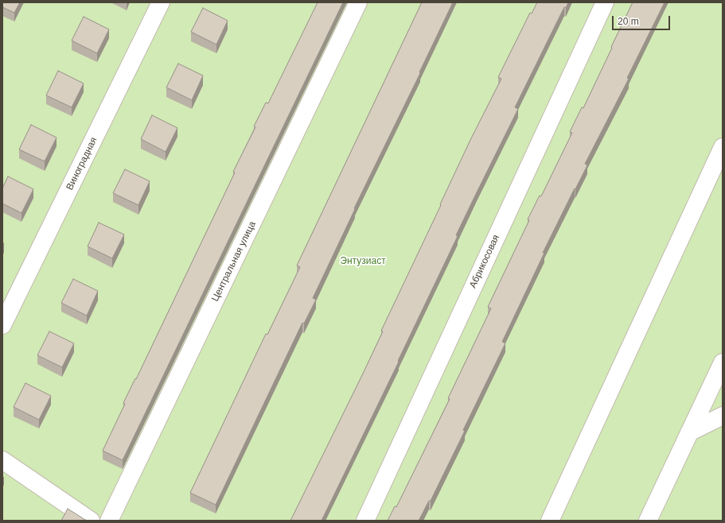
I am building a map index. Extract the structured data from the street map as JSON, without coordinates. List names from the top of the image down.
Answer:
{
  "streets": {
    "street": ["Виноградная", "Центральная улица", "Абрикосовая"]
  },
  "parks": ["Энтузиаст"],
  "scale_bar": "20 m"
}
